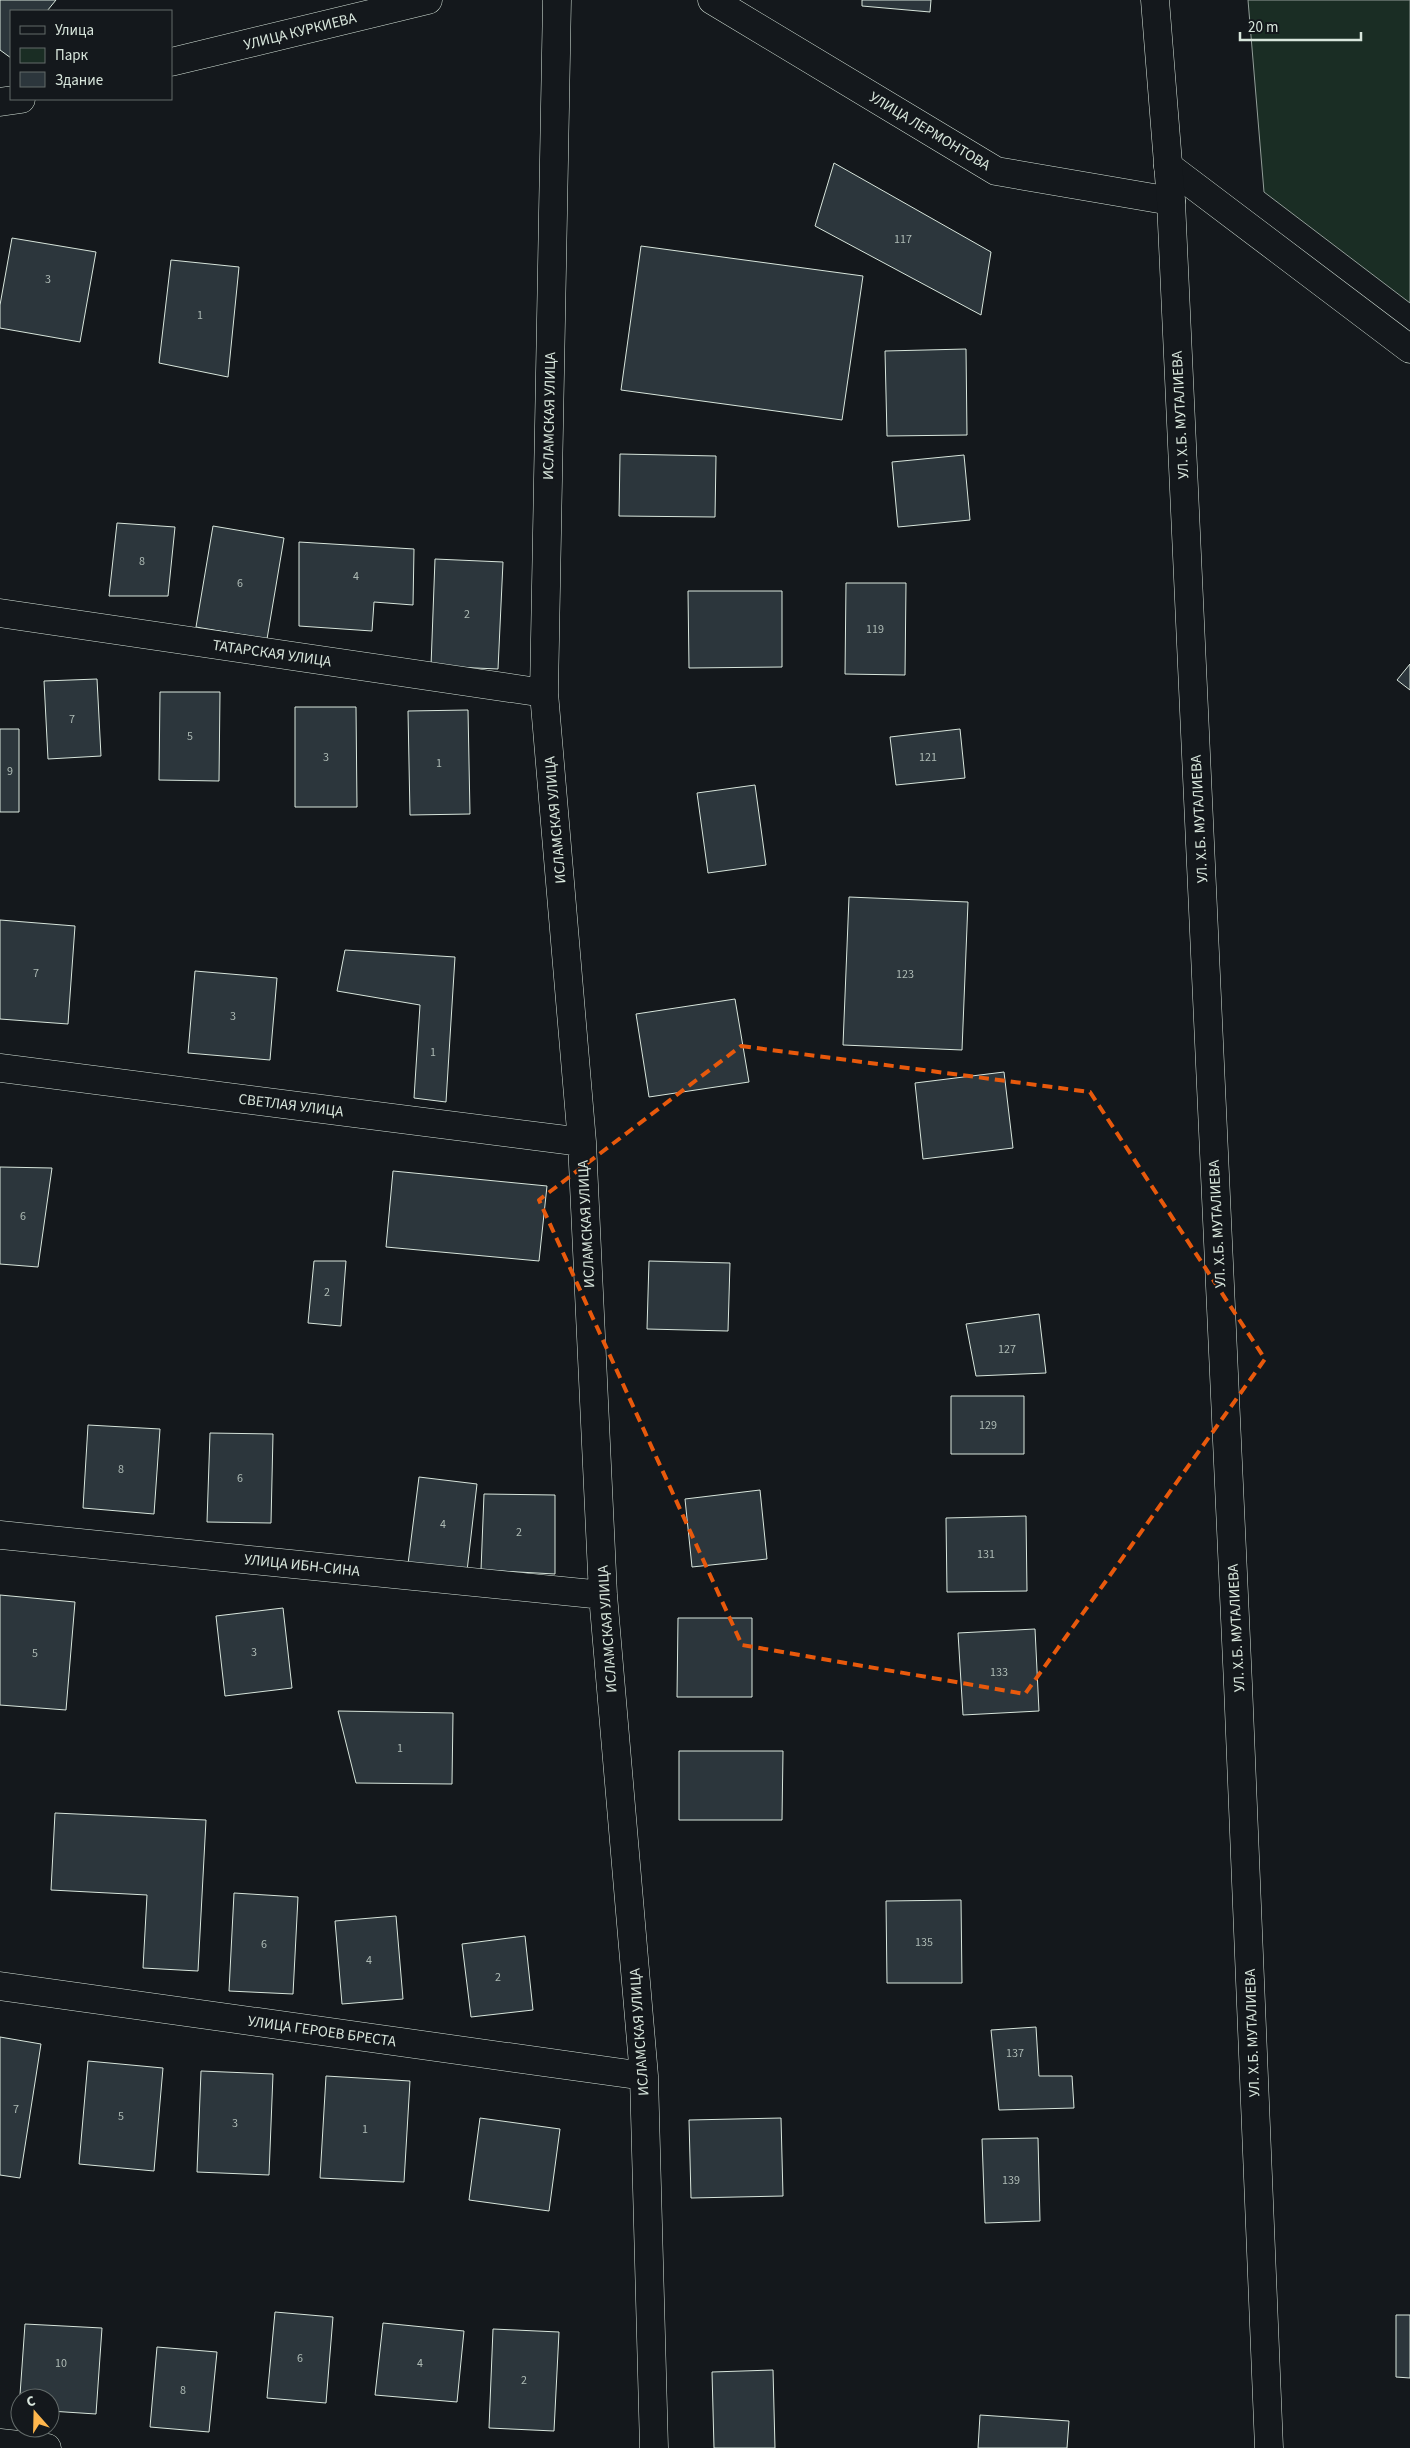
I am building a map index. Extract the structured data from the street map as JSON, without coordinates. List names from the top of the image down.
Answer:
{
  "streets": {
    "street": [
      "УЛИЦА КУРКИЕВА",
      "УЛИЦА ЛЕРМОНТОВА",
      "УЛ. Х.Б. МУТАЛИЕВА",
      "ИСЛАМСКАЯ УЛИЦА",
      "ТАТАРСКАЯ УЛИЦА",
      "СВЕТЛАЯ УЛИЦА",
      "УЛИЦА ИБН-СИНА",
      "УЛИЦА ГЕРОЕВ БРЕСТА"
    ]
  },
  "crossings": [
    ["УЛИЦА ЛЕРМОНТОВА", "УЛ. Х.Б. МУТАЛИЕВА"],
    ["ИСЛАМСКАЯ УЛИЦА", "ТАТАРСКАЯ УЛИЦА"],
    ["ИСЛАМСКАЯ УЛИЦА", "СВЕТЛАЯ УЛИЦА"],
    ["ИСЛАМСКАЯ УЛИЦА", "УЛИЦА ИБН-СИНА"],
    ["ИСЛАМСКАЯ УЛИЦА", "УЛИЦА ГЕРОЕВ БРЕСТА"]
  ],
  "house_numbers": [
    "117",
    "3",
    "1",
    "8",
    "4",
    "6",
    "2",
    "119",
    "7",
    "5",
    "3",
    "121",
    "1",
    "9",
    "7",
    "123",
    "3",
    "1",
    "6",
    "2",
    "127",
    "129",
    "8",
    "6",
    "4",
    "2",
    "131",
    "3",
    "5",
    "133",
    "1",
    "135",
    "6",
    "4",
    "2",
    "137",
    "7",
    "5",
    "3",
    "1",
    "139",
    "6",
    "10",
    "4",
    "2",
    "8"
  ],
  "legend": ["Улица", "Парк", "Здание"],
  "scale_bar": "20 m",
  "north": "top"
}
